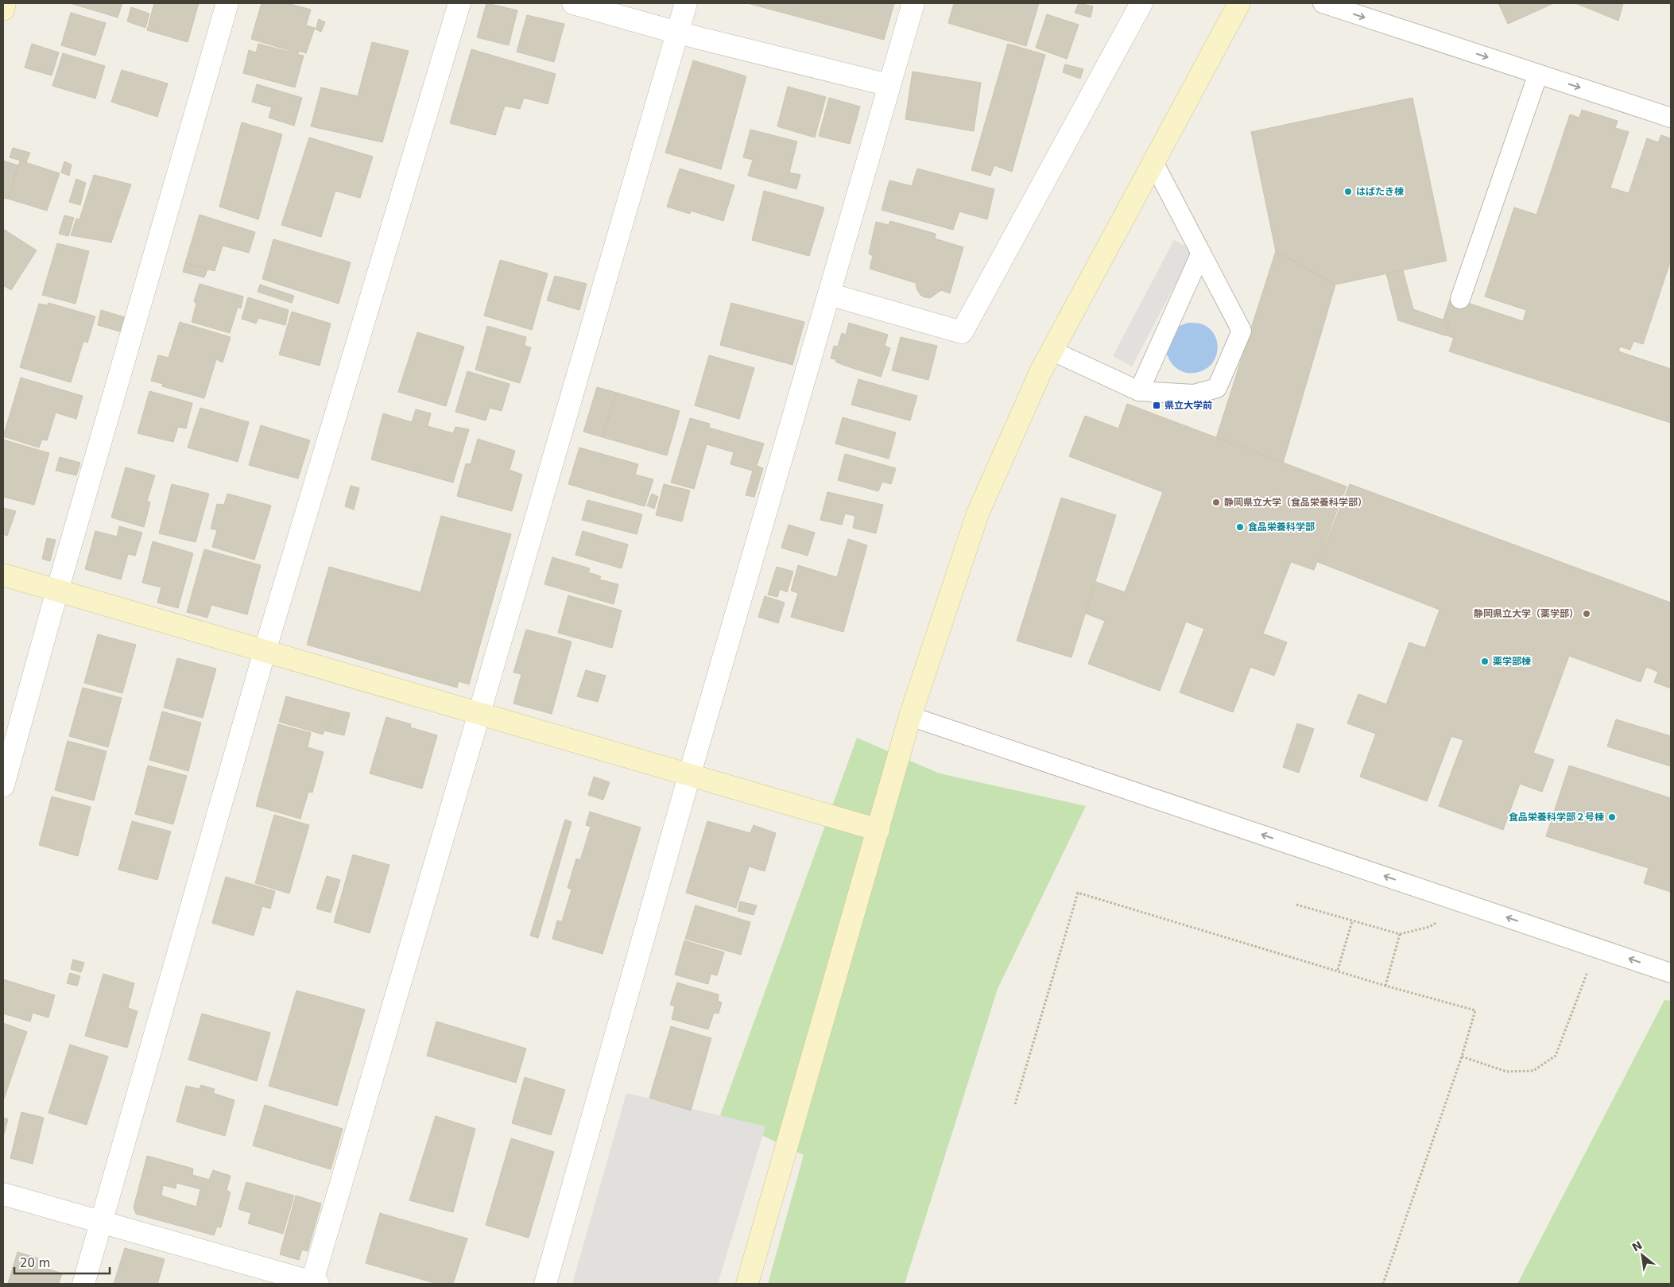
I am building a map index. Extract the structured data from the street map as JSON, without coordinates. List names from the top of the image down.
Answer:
{
  "places": {
    "other": [
      "はばたき棟",
      "静岡県立大学（食品栄養科学部）",
      "食品栄養科学部",
      "静岡県立大学（薬学部）",
      "薬学部棟",
      "食品栄養科学部２号棟"
    ],
    "transit": ["県立大学前"]
  },
  "scale_bar": "20 m",
  "north": "top left"
}
